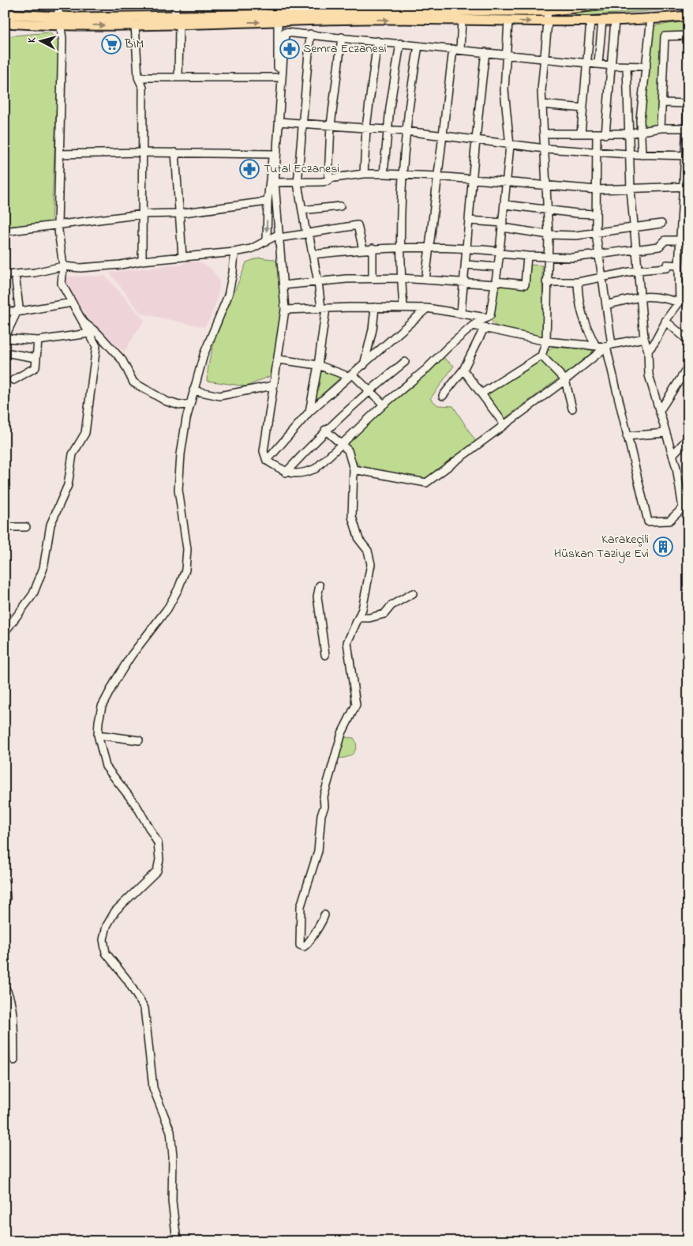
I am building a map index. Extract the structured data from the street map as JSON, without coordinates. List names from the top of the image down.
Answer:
{
  "places": {
    "supermarket": ["BİM"],
    "pharmacy": ["Semra Eczanesi", "Tutal Eczanesi"],
    "building": ["Karakeçili Hüskan Taziye Evi"]
  },
  "north": "left"
}
